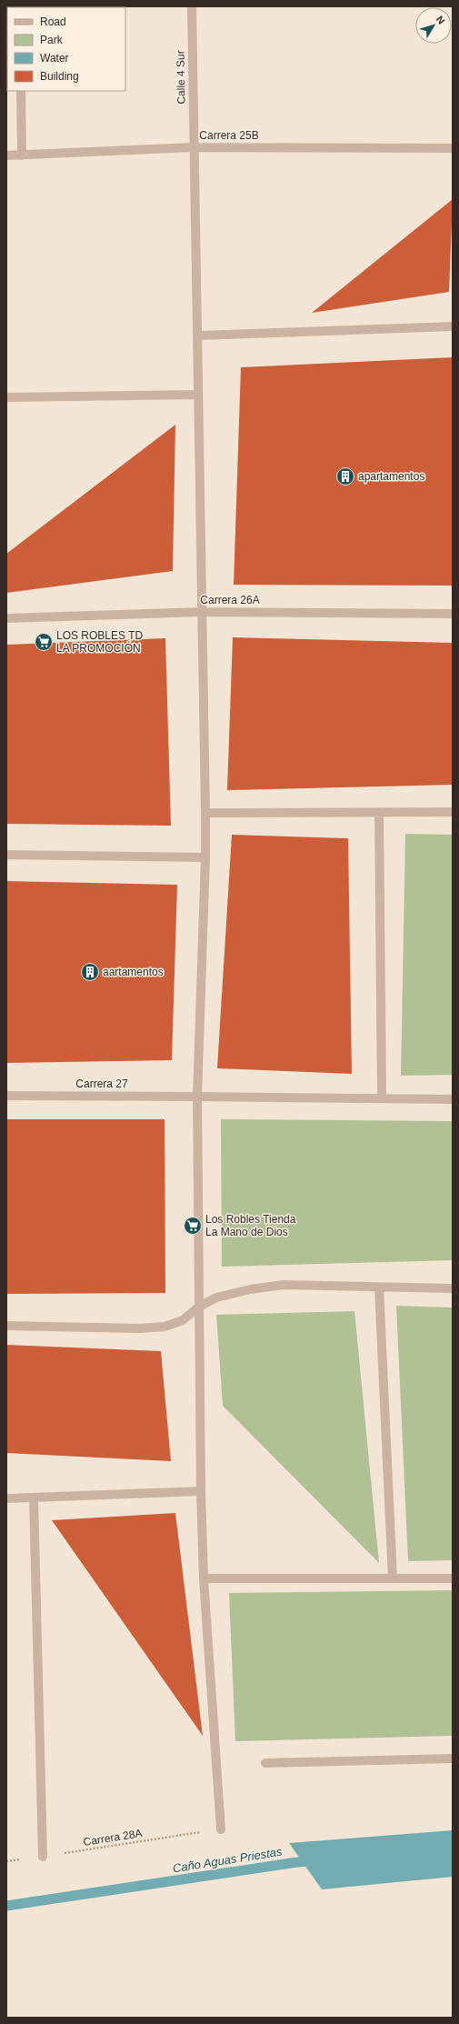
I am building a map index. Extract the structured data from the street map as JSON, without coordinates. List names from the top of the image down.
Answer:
{
  "streets": {
    "street": [
      "Calle 4 Sur",
      "Carrera 25B",
      "Carrera 26A",
      "Carrera 27"
    ],
    "path": ["Carrera 28A"]
  },
  "crossings": [
    ["Calle 4 Sur", "Carrera 25B"],
    ["Calle 4 Sur", "Carrera 26A"],
    ["Calle 4 Sur", "Carrera 27"],
    ["Calle 4 Sur", "Carrera 28A"]
  ],
  "water": ["Caño Aguas Priestas"],
  "places": {
    "building": ["apartamentos", "aartamentos"],
    "supermarket": ["LOS ROBLES TD LA PROMOCIÓN", "Los Robles Tienda La Mano de Dios"]
  },
  "legend": [
    "Road",
    "Park",
    "Water",
    "Building"
  ],
  "north": "top right"
}
